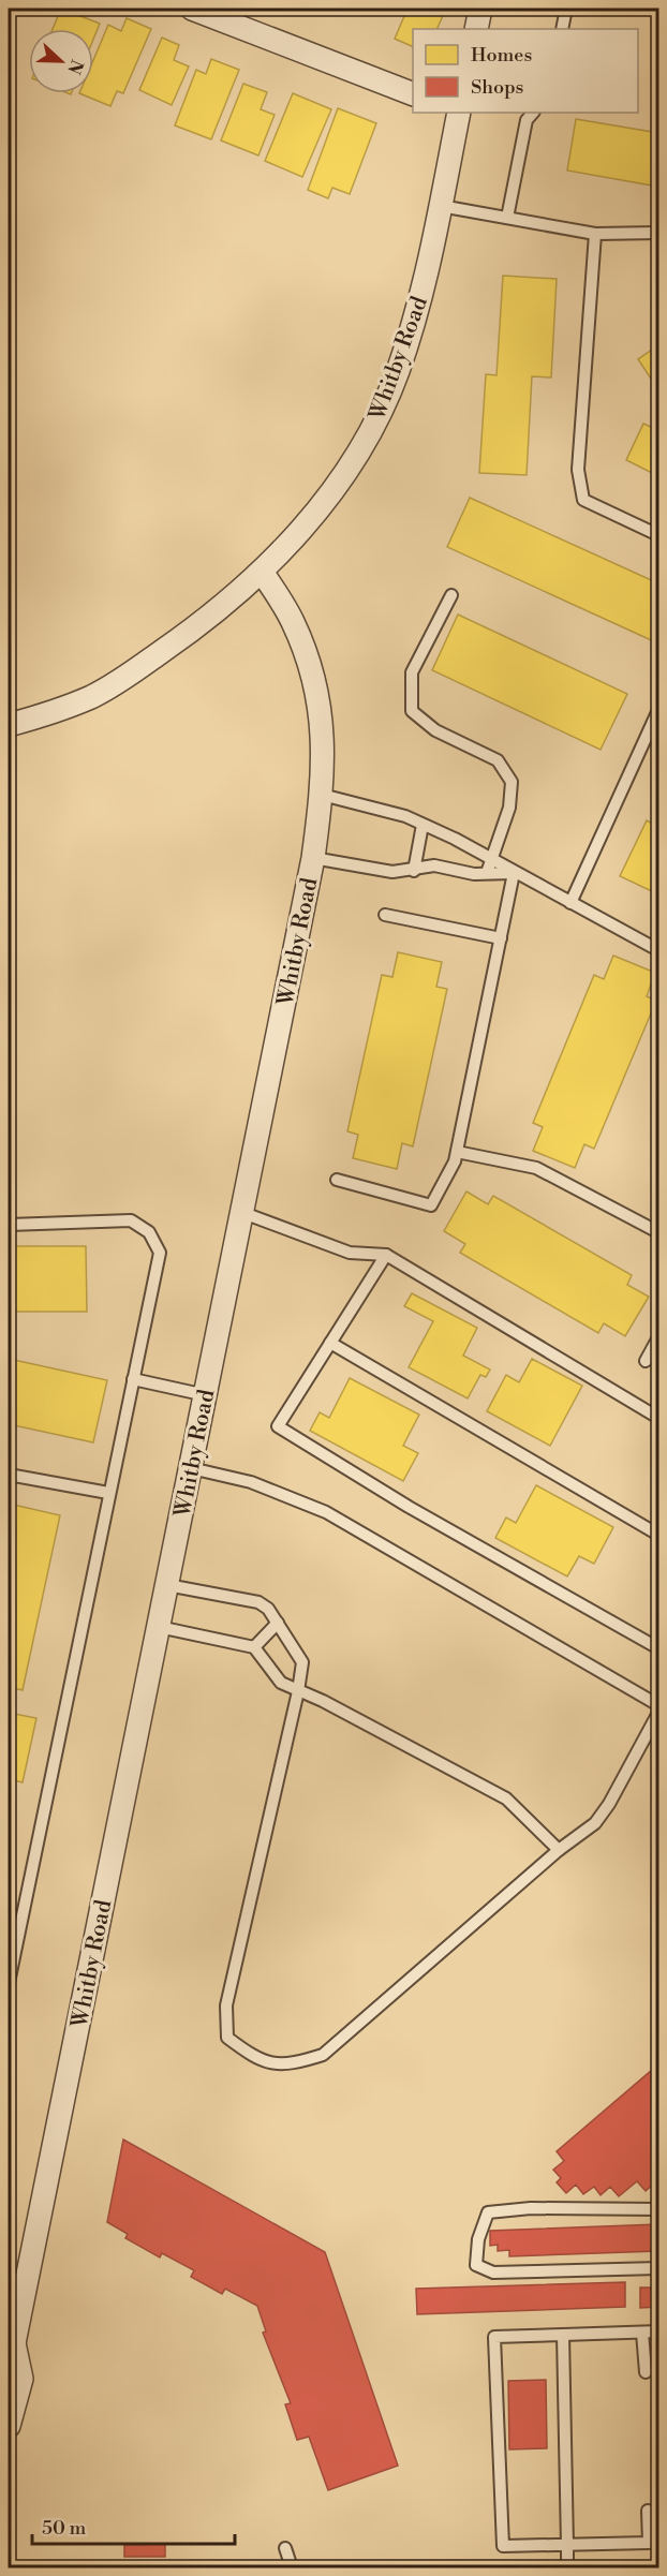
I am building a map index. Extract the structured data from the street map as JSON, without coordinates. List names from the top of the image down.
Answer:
{
  "streets": {
    "street": ["Whitby Road"]
  },
  "legend": ["Homes", "Shops"],
  "scale_bar": "50 m",
  "north": "right"
}
